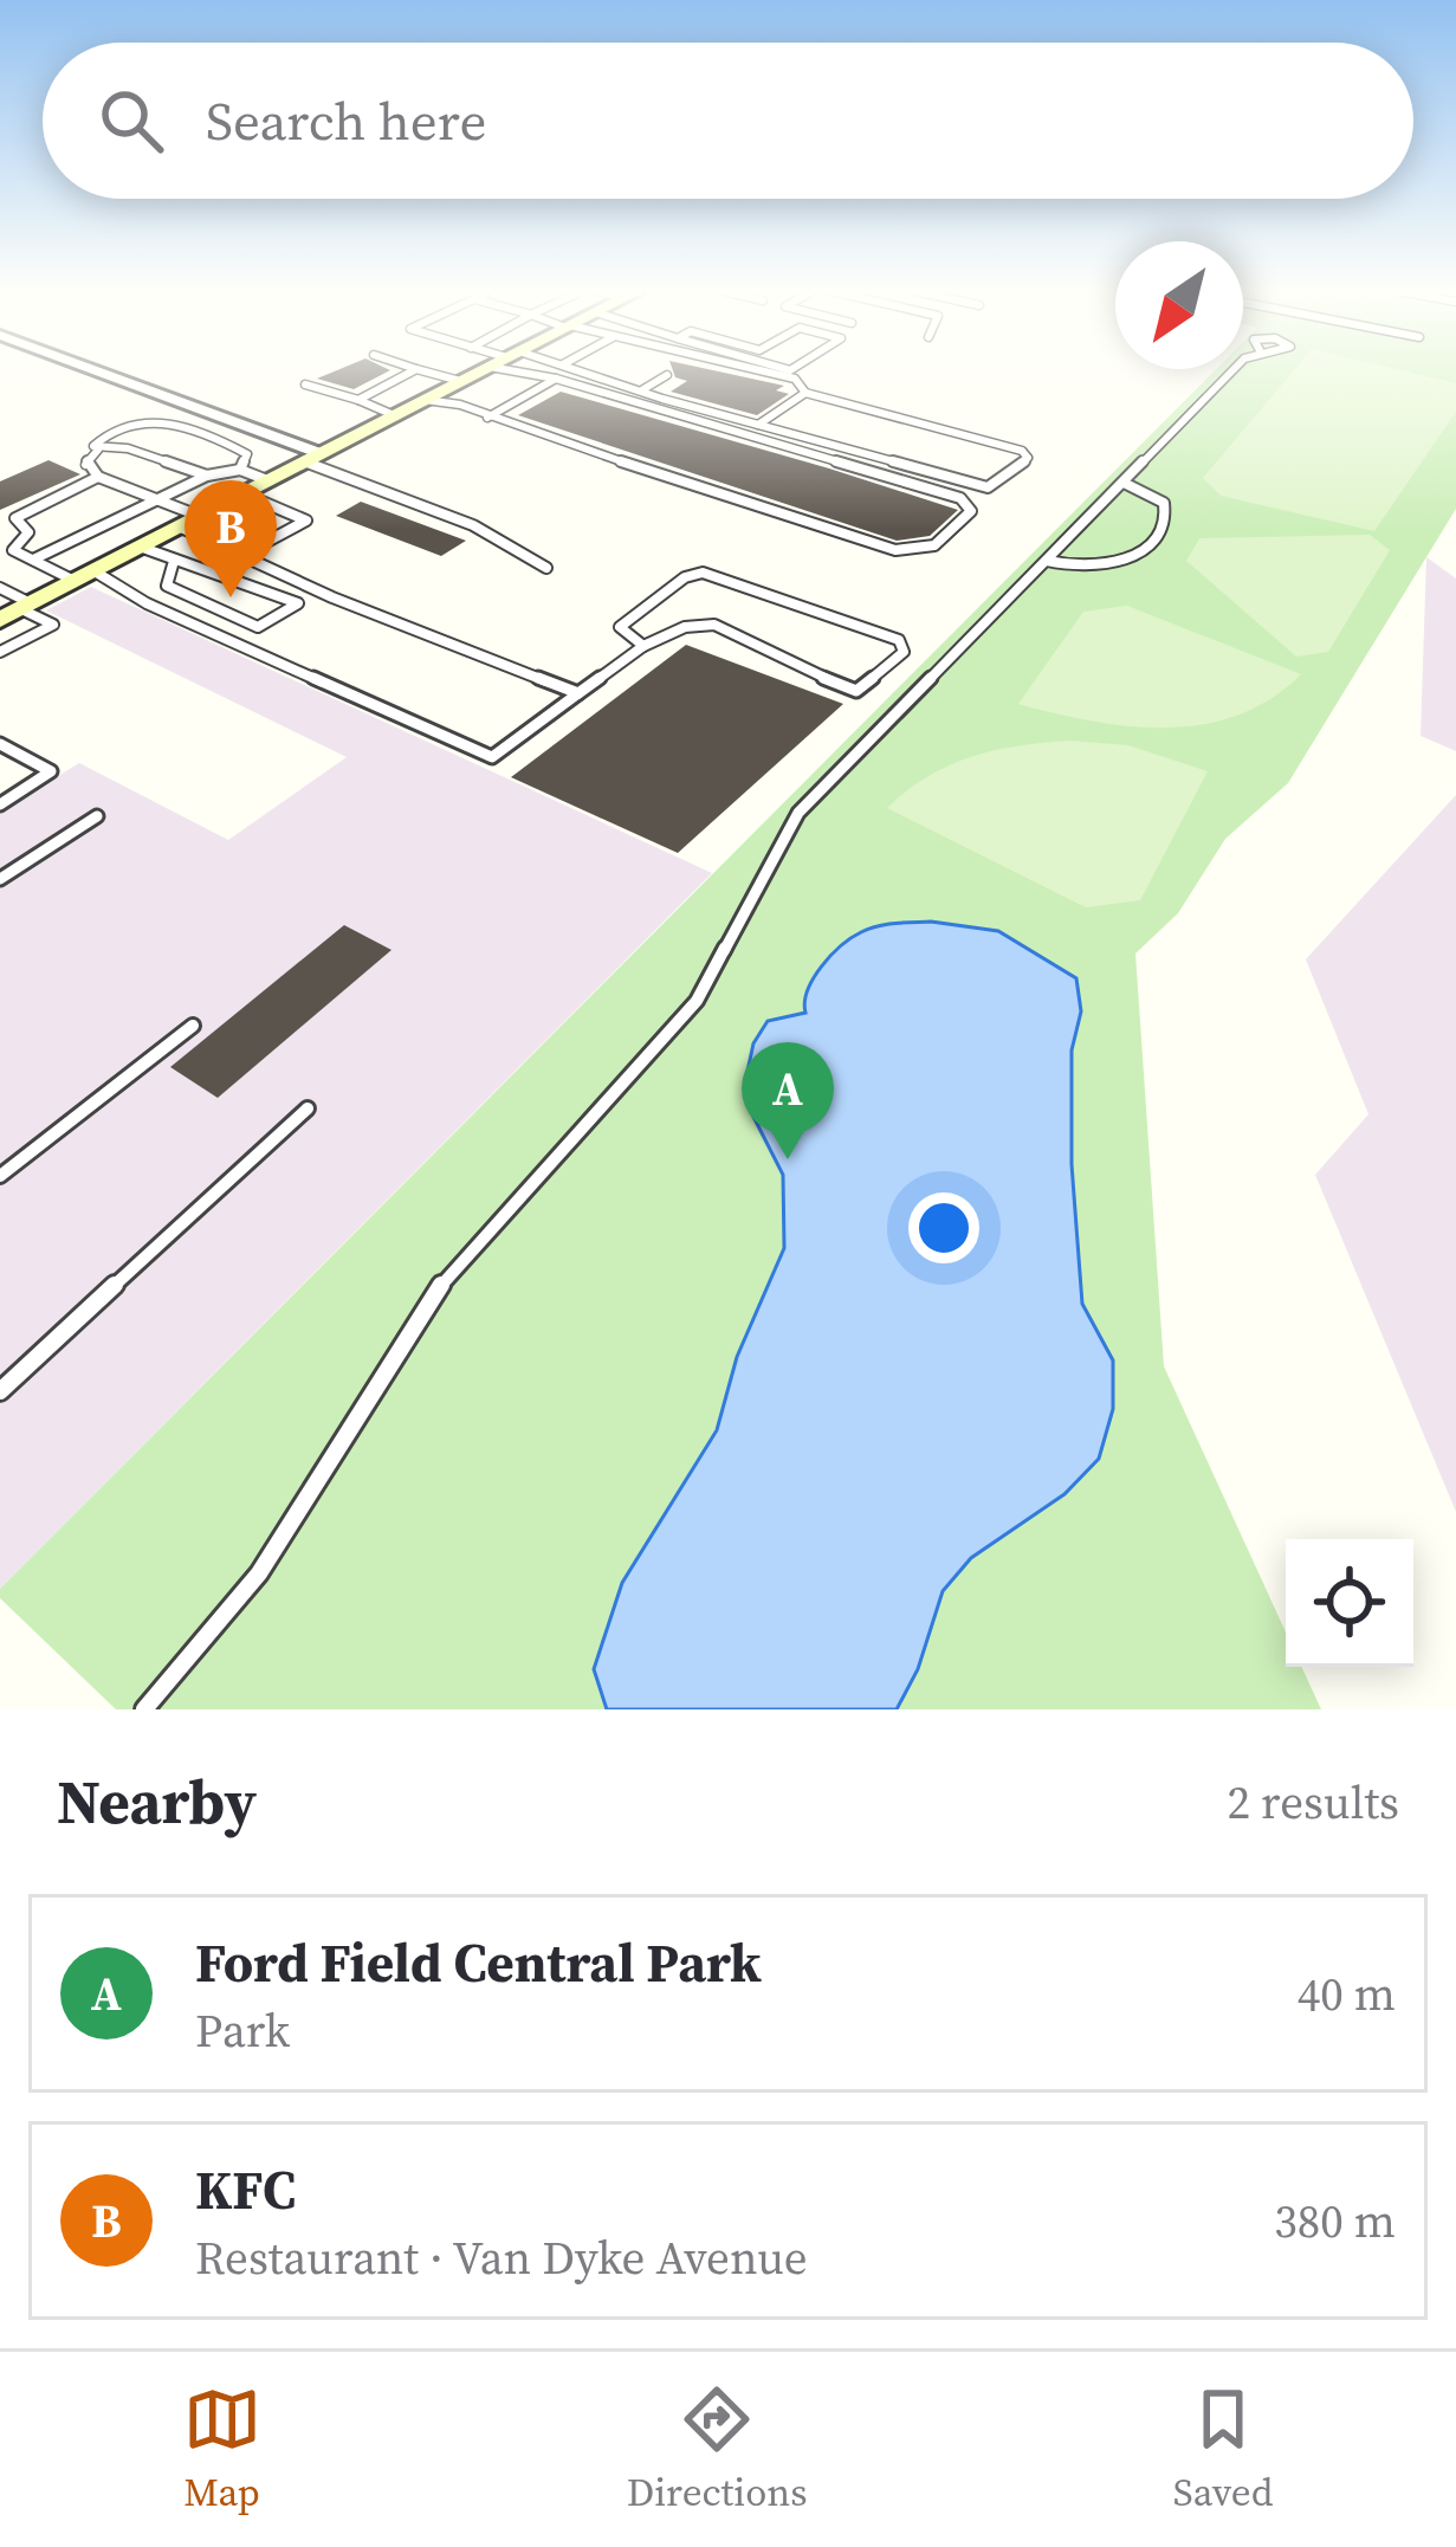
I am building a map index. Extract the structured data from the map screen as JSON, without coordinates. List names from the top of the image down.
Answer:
{
  "north": "bottom left",
  "page": {
    "search": "Search here",
    "pins": ["B", "A"],
    "heading": ["Nearby", "2 results"],
    "list": [
      {
        "mark": "A",
        "name": "Ford Field Central Park",
        "note": "Park",
        "value": "40 m"
      },
      {
        "mark": "B",
        "name": "KFC",
        "note": "Restaurant · Van Dyke Avenue",
        "value": "380 m"
      }
    ],
    "nav": ["Map", "Directions", "Saved"]
  }
}
